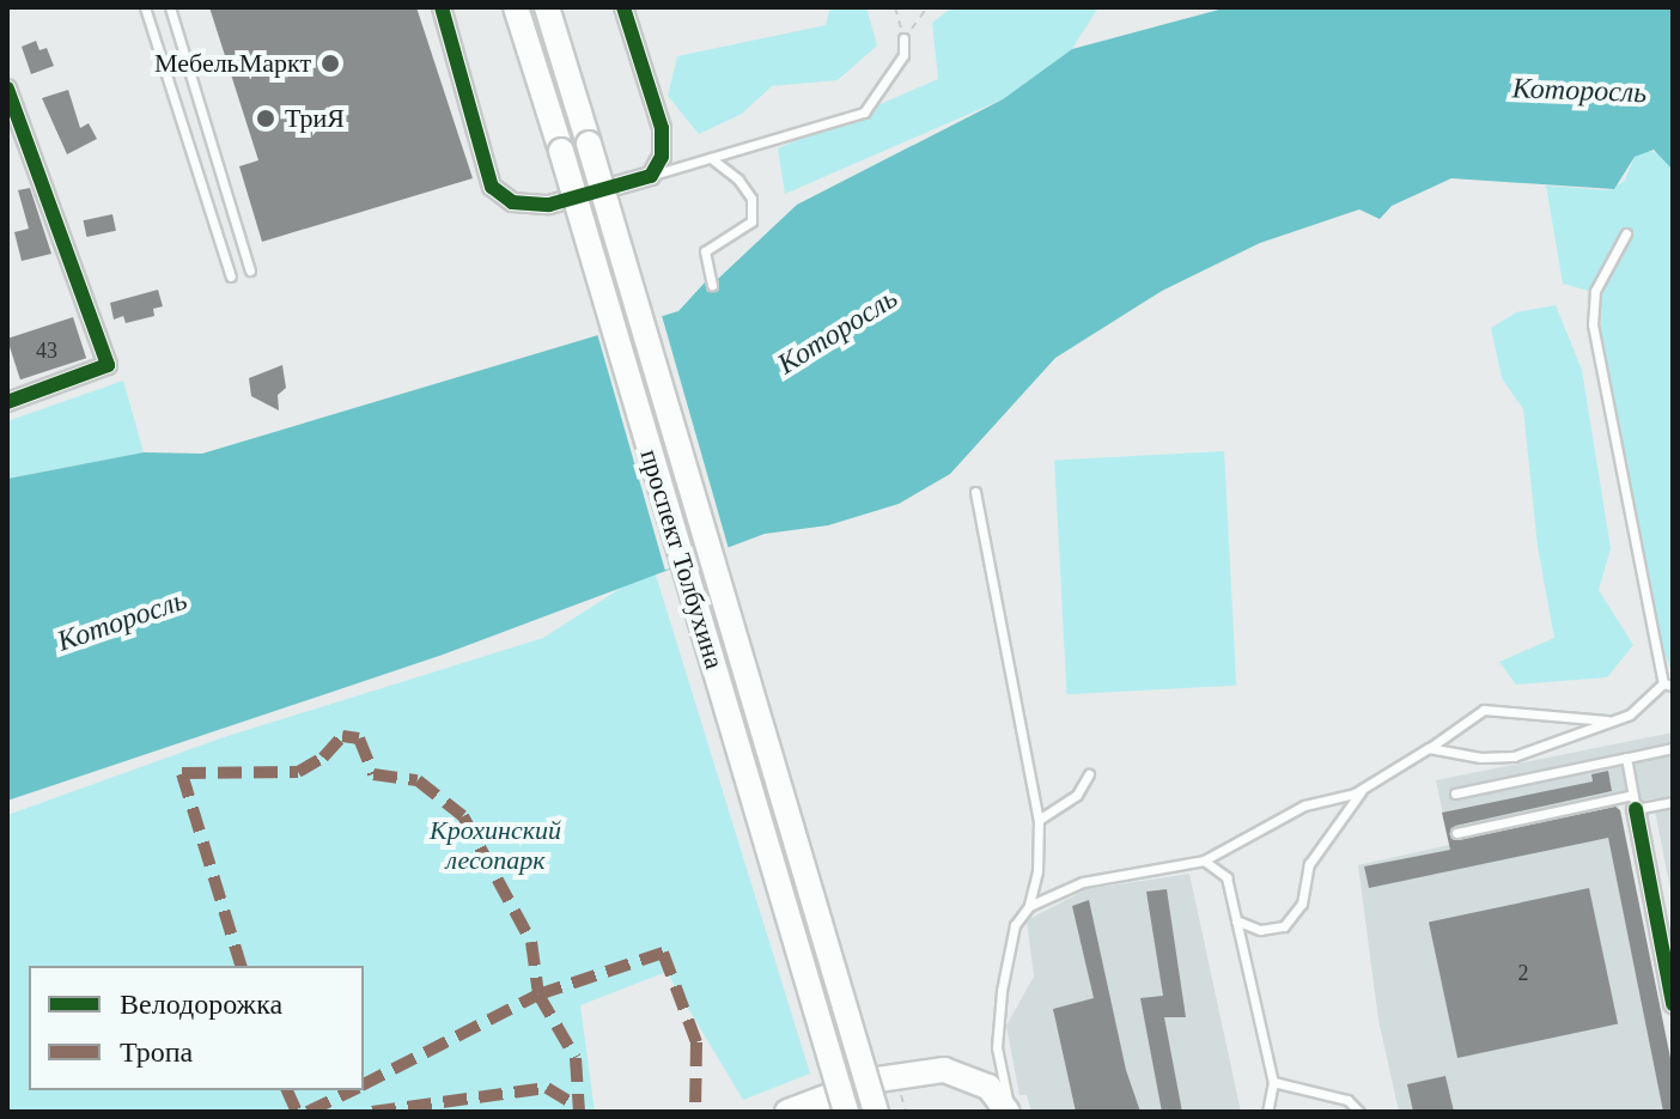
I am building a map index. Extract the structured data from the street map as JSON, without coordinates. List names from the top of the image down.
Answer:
{
  "streets": {
    "main road": ["проспект Толбухина"]
  },
  "water": ["Которосль"],
  "parks": ["Крохинский лесопарк"],
  "places": ["МебельМаркт", "ТриЯ"],
  "house_numbers": ["43", "2"],
  "legend": ["Велодорожка", "Тропа"]
}
